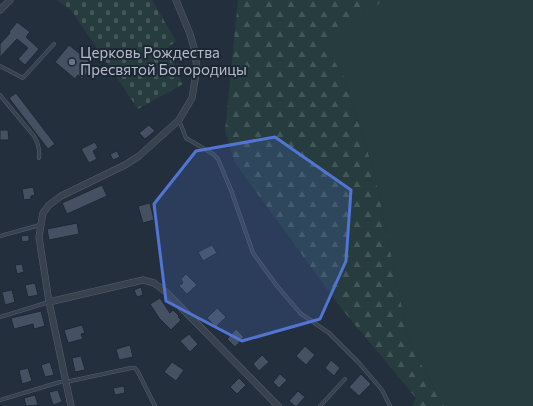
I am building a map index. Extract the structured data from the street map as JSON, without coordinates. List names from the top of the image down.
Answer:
{
  "places": ["Церковь Рождества Пресвятой Богородицы"]
}
